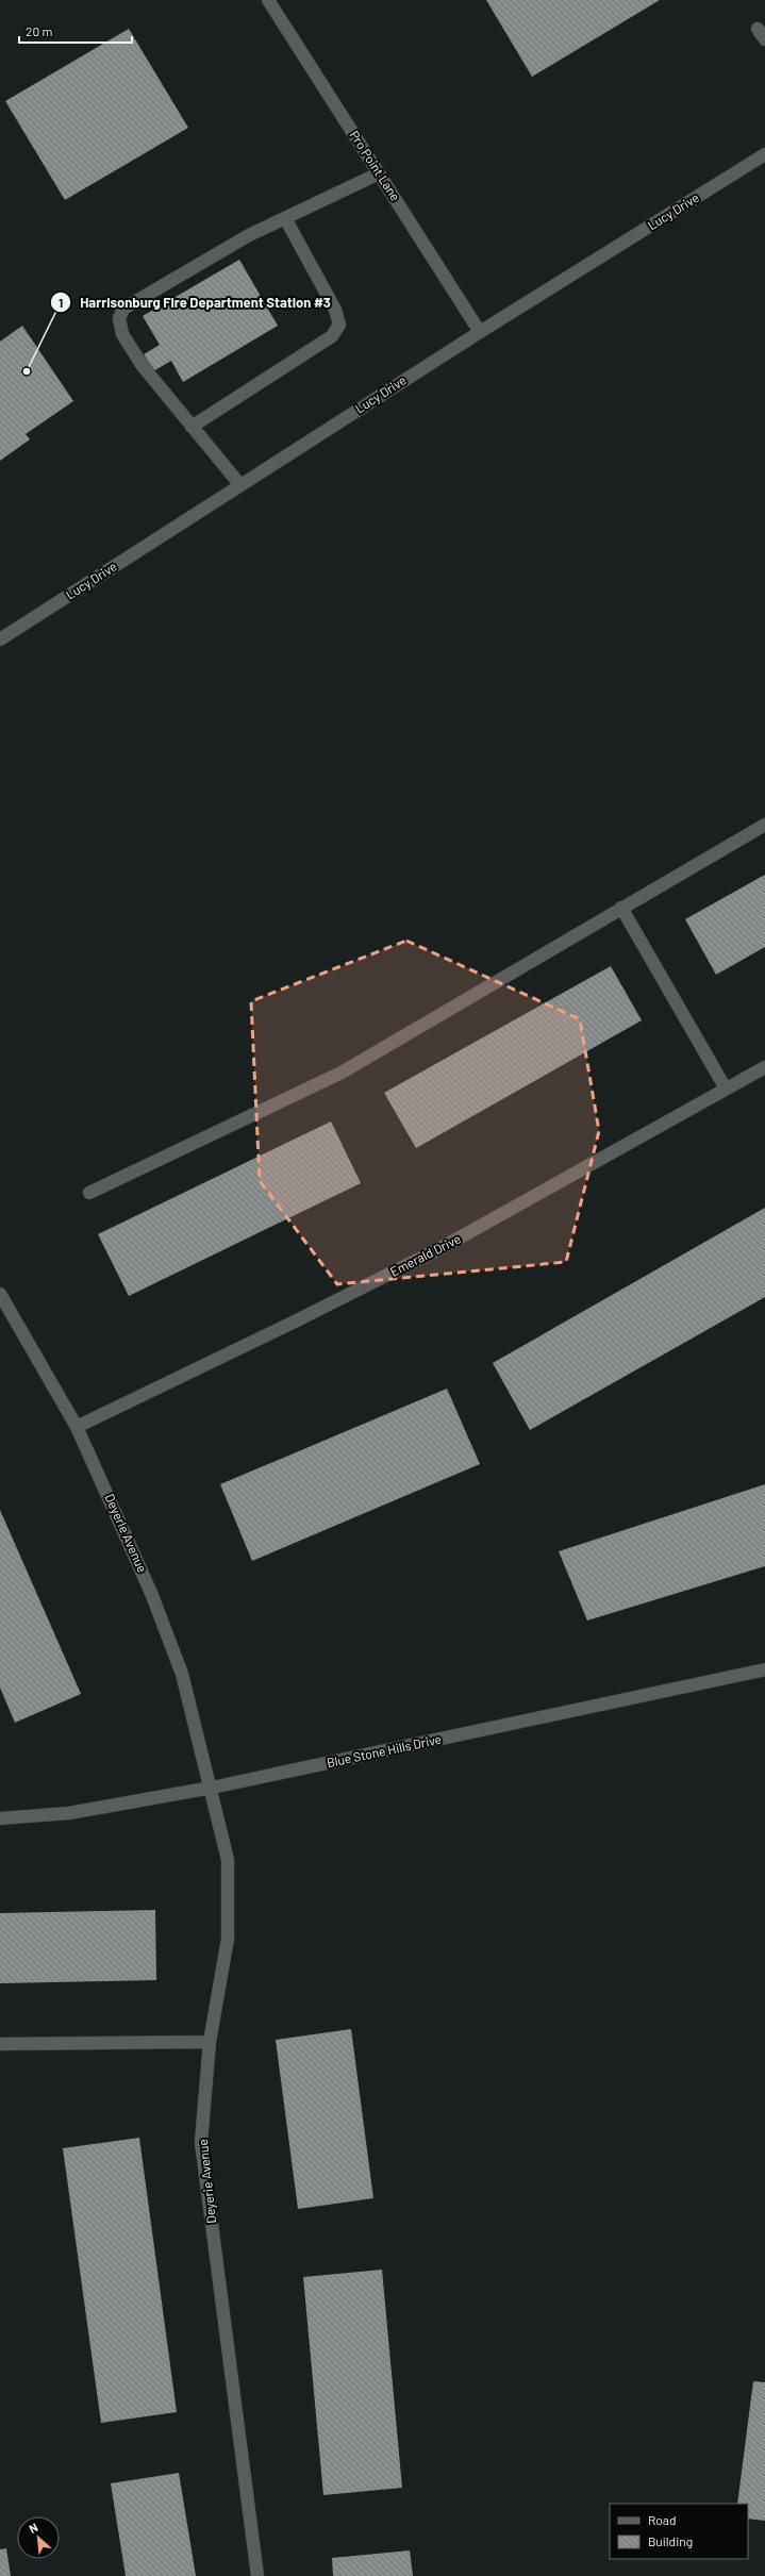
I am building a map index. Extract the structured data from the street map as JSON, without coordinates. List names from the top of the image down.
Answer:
{
  "streets": {
    "street": [
      "Pro Point Lane",
      "Lucy Drive",
      "Emerald Drive",
      "Deyerle Avenue",
      "Blue Stone Hills Drive",
      "Deyerie Avenue"
    ]
  },
  "crossings": [
    ["Pro Point Lane", "Lucy Drive"],
    ["Emerald Drive", "Deyerle Avenue"],
    ["Deyerle Avenue", "Blue Stone Hills Drive"],
    ["Deyerle Avenue", "Deyerie Avenue"],
    ["Blue Stone Hills Drive", "Deyerie Avenue"]
  ],
  "places": ["Harrisonburg Fire Department Station #3"],
  "legend": ["Road", "Building"],
  "scale_bar": "20 m",
  "north": "top left"
}
